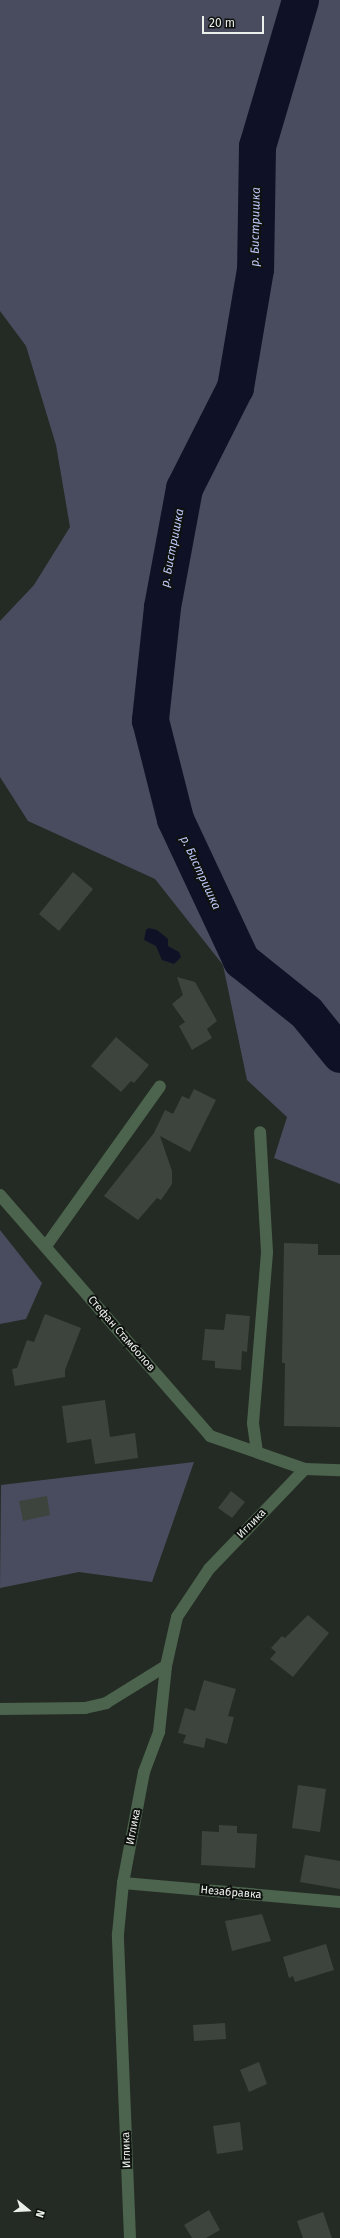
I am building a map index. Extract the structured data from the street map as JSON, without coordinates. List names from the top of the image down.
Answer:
{
  "streets": {
    "street": ["Стефан Стамболов", "Иглика", "Незабравка"]
  },
  "crossings": [
    ["Стефан Стамболов", "Иглика"],
    ["Иглика", "Незабравка"]
  ],
  "water": ["р. Бистришка"],
  "scale_bar": "20 m",
  "north": "right"
}
